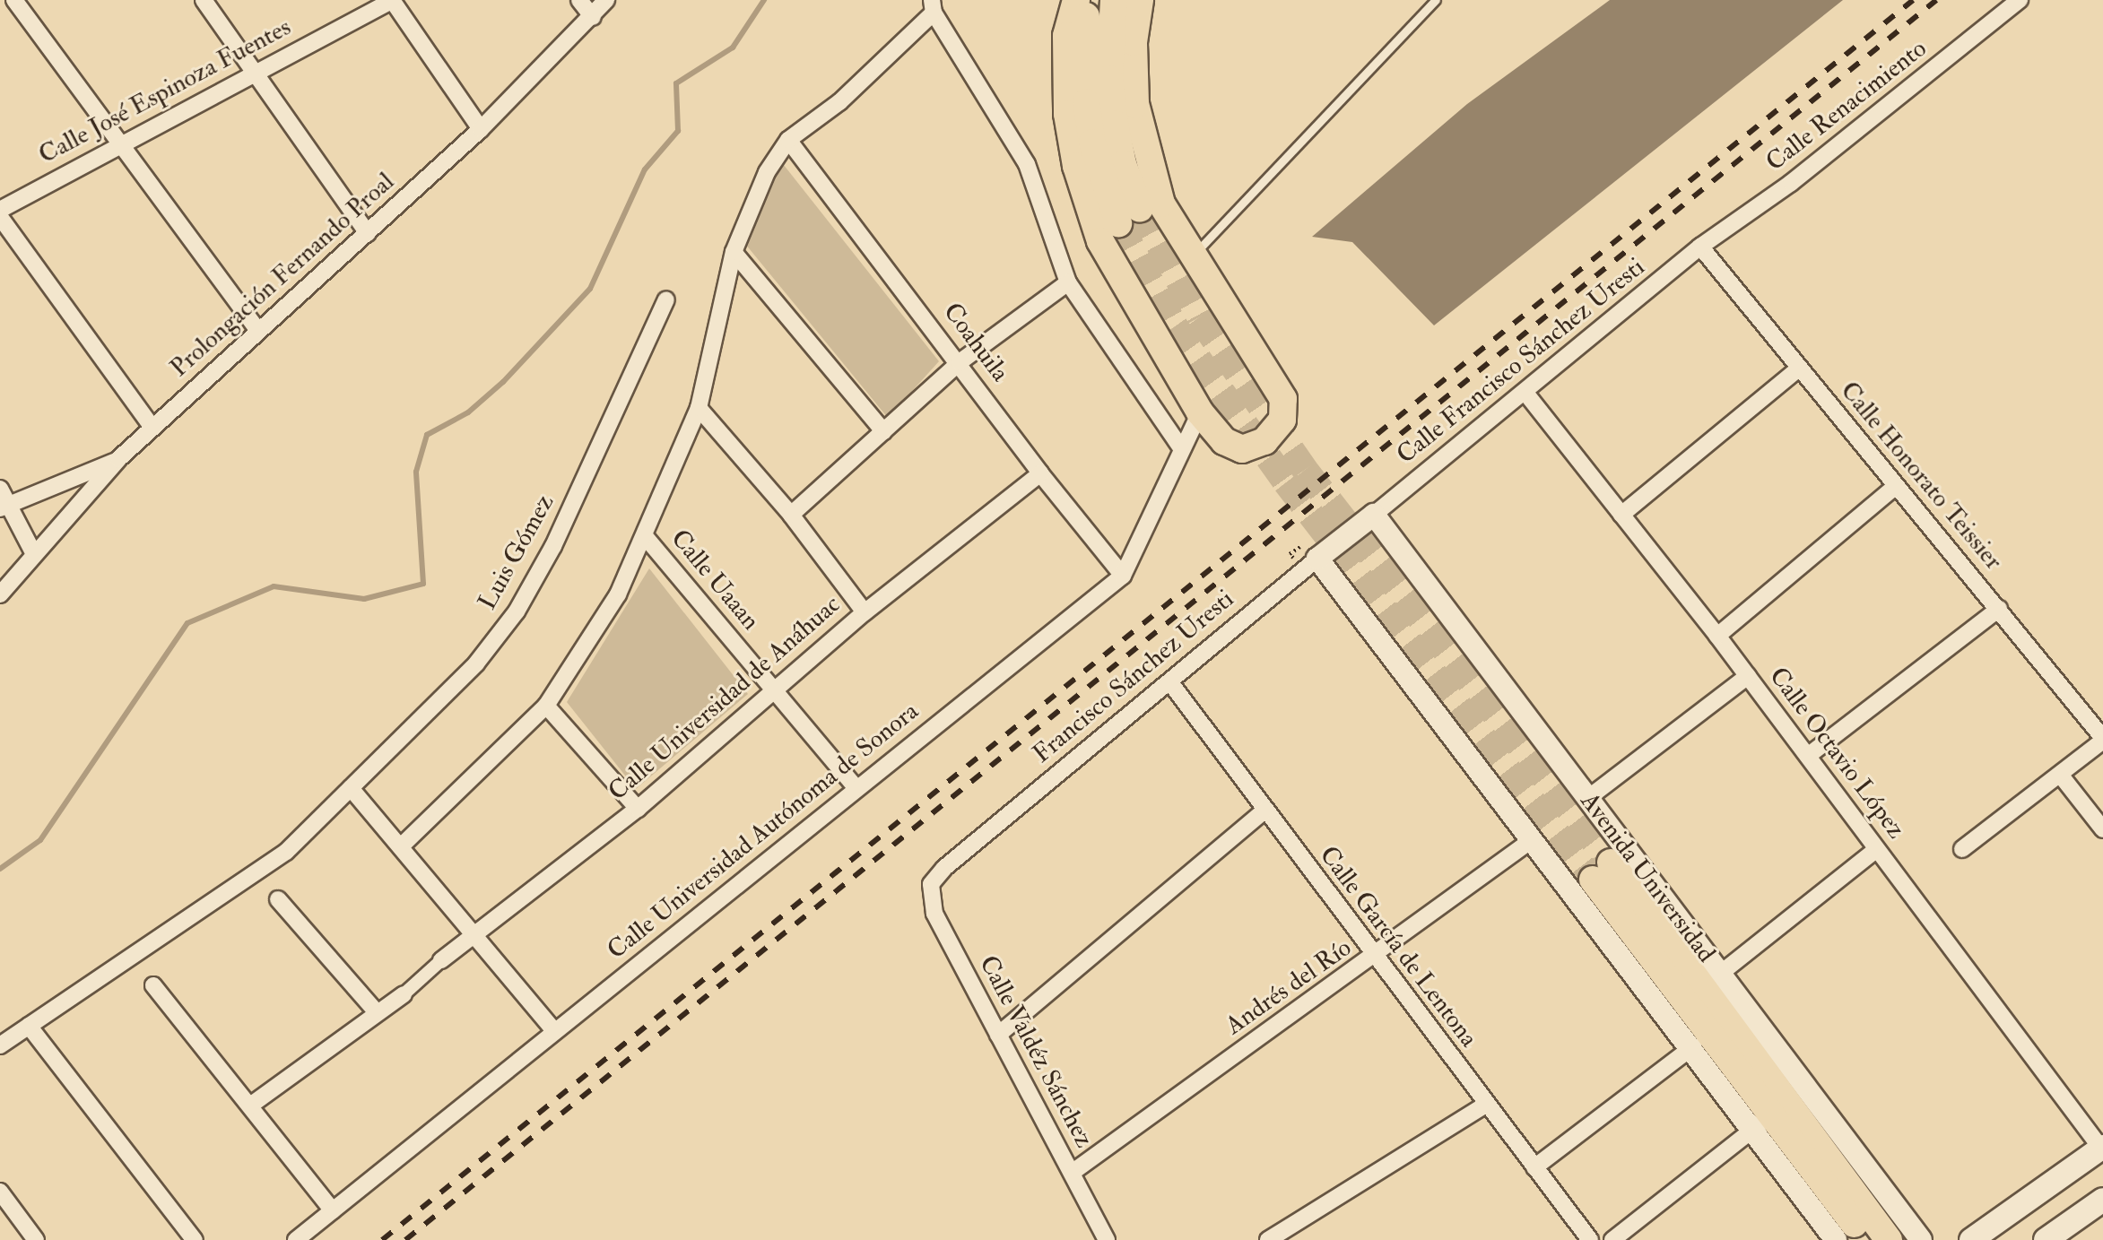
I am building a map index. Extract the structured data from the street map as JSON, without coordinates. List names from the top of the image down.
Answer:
{
  "streets": {
    "main road": ["Avenida Universidad"],
    "street": [
      "Calle José Espinoza Fuentes",
      "Calle Renacimiento",
      "Prolongación Fernando Proal",
      "Coahuila",
      "Calle Francisco Sánchez Uresti",
      "Calle Honorato Teissier",
      "Luis Gómez",
      "Calle Uaaan",
      "Francisco Sánchez Uresti",
      "Calle Universidad de Anáhuac",
      "Calle Octavio López",
      "Calle Universidad Autónoma de Sonora",
      "Calle García de Lentona",
      "Andrés del Río",
      "Calle Valdéz Sánchez"
    ]
  },
  "crossings": [
    ["Calle Renacimiento", "Calle Francisco Sánchez Uresti"],
    ["Calle Renacimiento", "Calle Honorato Teissier"],
    ["Coahuila", "Calle Universidad de Anáhuac"],
    ["Coahuila", "Calle Universidad Autónoma de Sonora"],
    ["Calle Francisco Sánchez Uresti", "Calle Honorato Teissier"],
    ["Calle Francisco Sánchez Uresti", "Francisco Sánchez Uresti"],
    ["Calle Francisco Sánchez Uresti", "Calle Octavio López"],
    ["Calle Francisco Sánchez Uresti", "Avenida Universidad"],
    ["Calle Uaaan", "Calle Universidad de Anáhuac"],
    ["Calle Uaaan", "Calle Universidad Autónoma de Sonora"],
    ["Francisco Sánchez Uresti", "Avenida Universidad"],
    ["Francisco Sánchez Uresti", "Calle García de Lentona"],
    ["Francisco Sánchez Uresti", "Calle Valdéz Sánchez"],
    ["Avenida Universidad", "Andrés del Río"],
    ["Calle García de Lentona", "Andrés del Río"],
    ["Andrés del Río", "Calle Valdéz Sánchez"]
  ]
}
